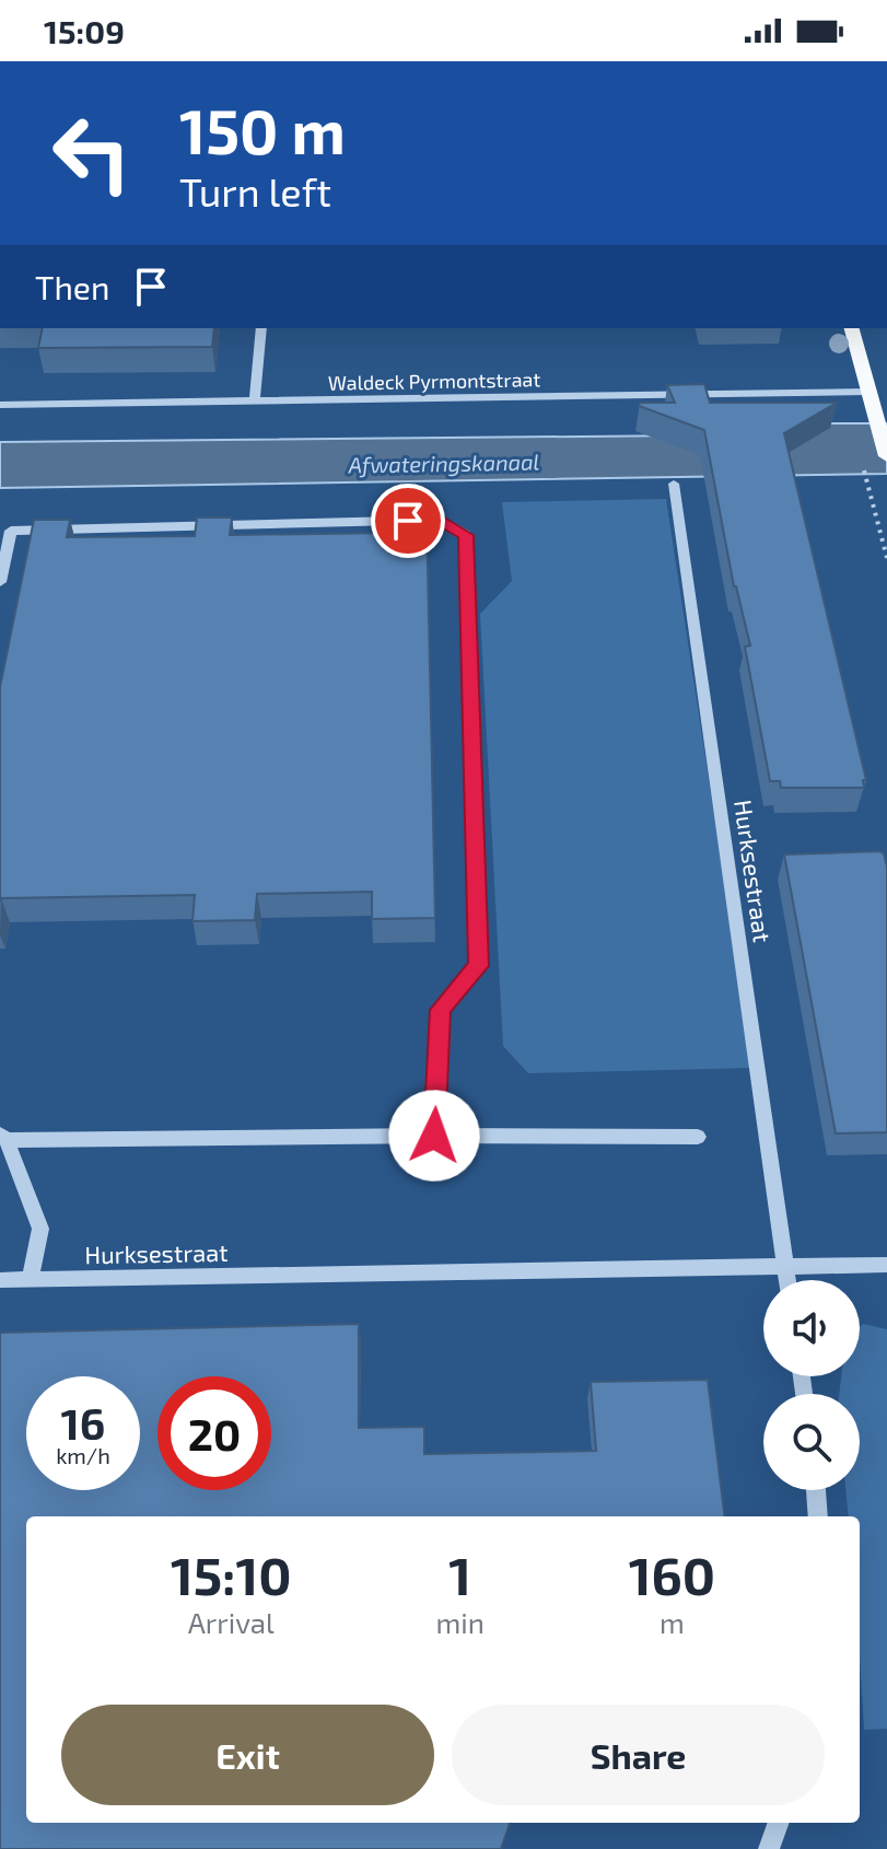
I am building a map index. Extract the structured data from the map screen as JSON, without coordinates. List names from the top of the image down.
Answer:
{
  "streets": {
    "street": ["Waldeck Pyrmontstraat", "Hurksestraat"]
  },
  "water": ["Afwateringskanaal"],
  "page": {
    "status": "15:09",
    "turn": ["150 m", "Turn left"],
    "then": "Then",
    "speed": "16 km/h",
    "limit": "20",
    "eta": [
      "15:10",
      "Arrival",
      "1",
      "min",
      "160",
      "m"
    ],
    "buttons": ["Exit", "Share"]
  }
}
